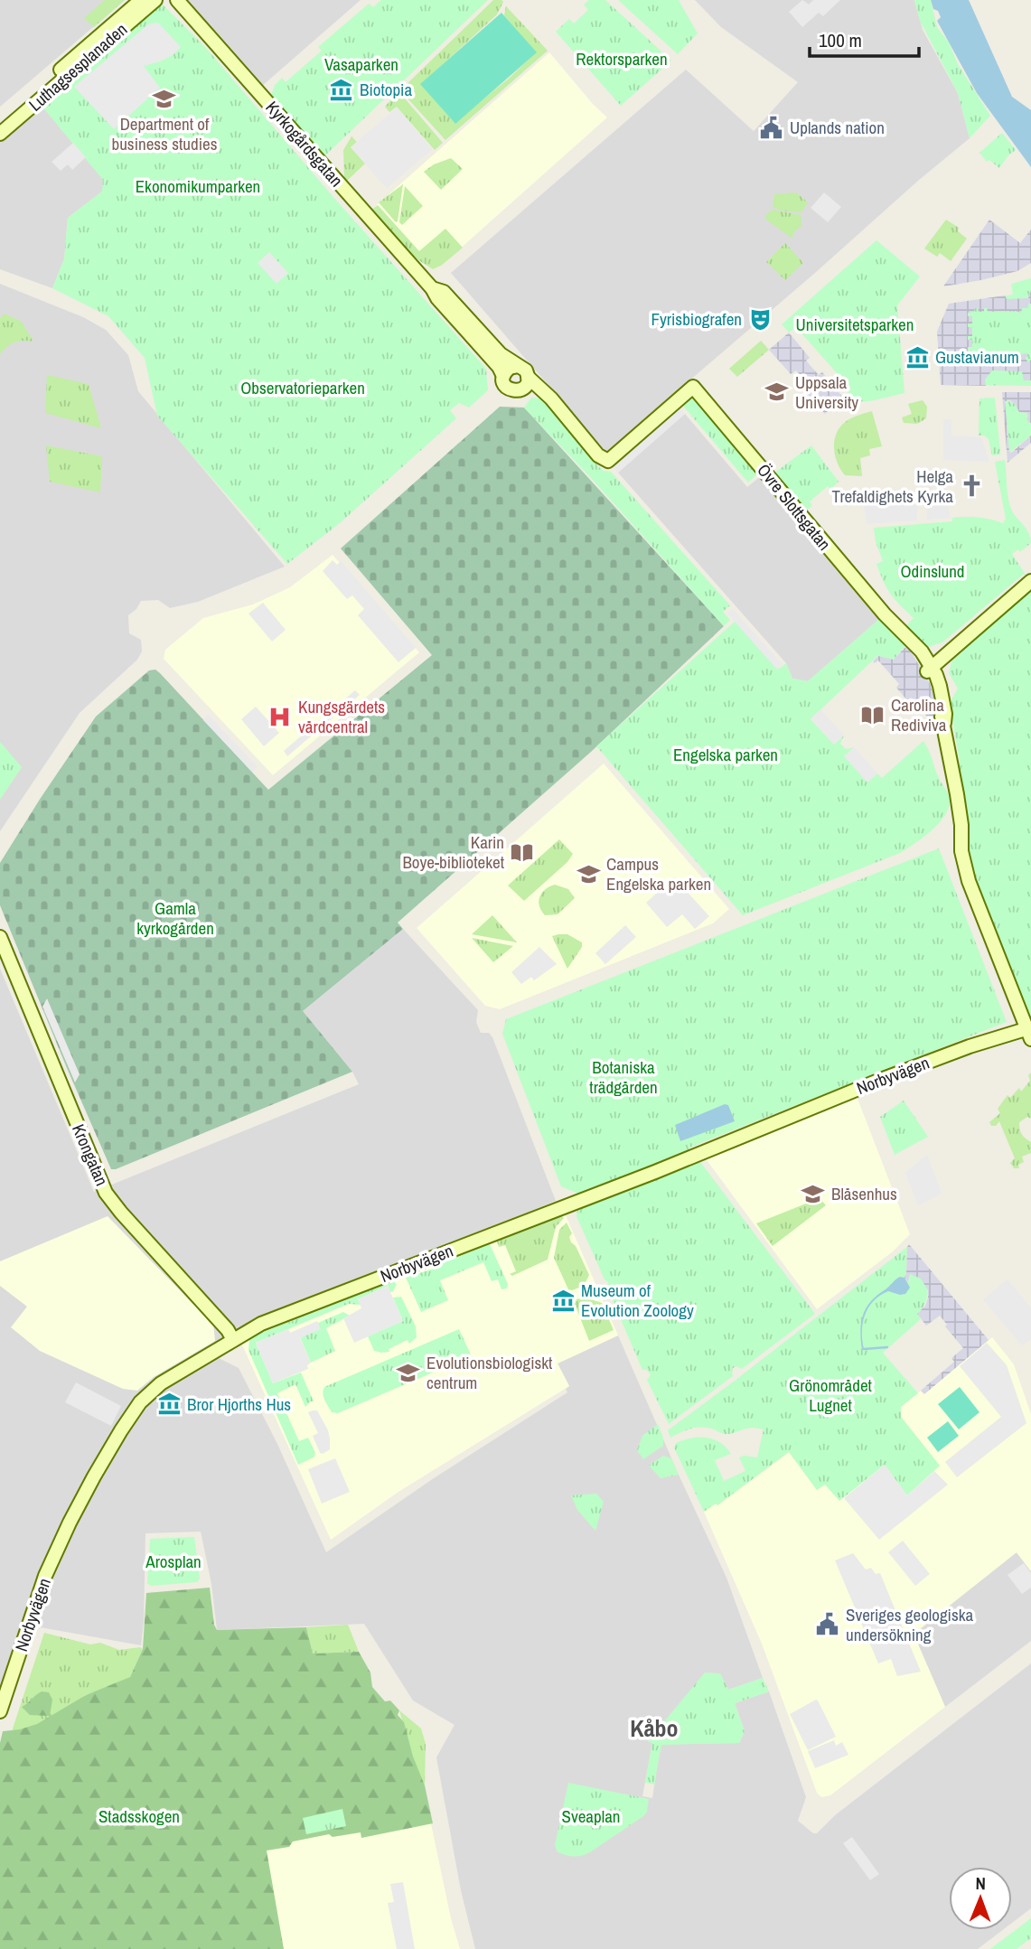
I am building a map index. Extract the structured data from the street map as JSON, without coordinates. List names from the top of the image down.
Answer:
{
  "streets": {
    "street": [
      "Luthagsesplanaden",
      "Kyrkogårdsgatan",
      "Övre Slottsgatan",
      "Norbyvägen",
      "Krongatan"
    ]
  },
  "crossings": [
    ["Kyrkogårdsgatan", "Övre Slottsgatan"],
    ["Övre Slottsgatan", "Norbyvägen"],
    ["Norbyvägen", "Krongatan"]
  ],
  "districts": ["Kåbo"],
  "parks": [
    "Rektorsparken",
    "Vasaparken",
    "Ekonomikumparken",
    "Universitetsparken",
    "Observatorieparken",
    "Odinslund",
    "Engelska parken",
    "Gamla kyrkogården",
    "Botaniska trädgården",
    "Grönområdet Lugnet",
    "Arosplan",
    "Stadsskogen",
    "Sveaplan"
  ],
  "places": {
    "museum": [
      "Biotopia",
      "Gustavianum",
      "Museum of Evolution Zoology",
      "Bror Hjorths Hus"
    ],
    "school or university": [
      "Department of business studies",
      "Uppsala University",
      "Campus Engelska parken",
      "Blåsenhus",
      "Evolutionsbiologiskt centrum"
    ],
    "public building": ["Uplands nation", "Sveriges geologiska undersökning"],
    "theatre": ["Fyrisbiografen"],
    "church": ["Helga Trefaldighets Kyrka"],
    "library": ["Carolina Rediviva", "Karin Boye-biblioteket"],
    "hospital": ["Kungsgärdets vårdcentral"]
  },
  "scale_bar": "100 m",
  "north": "top"
}
